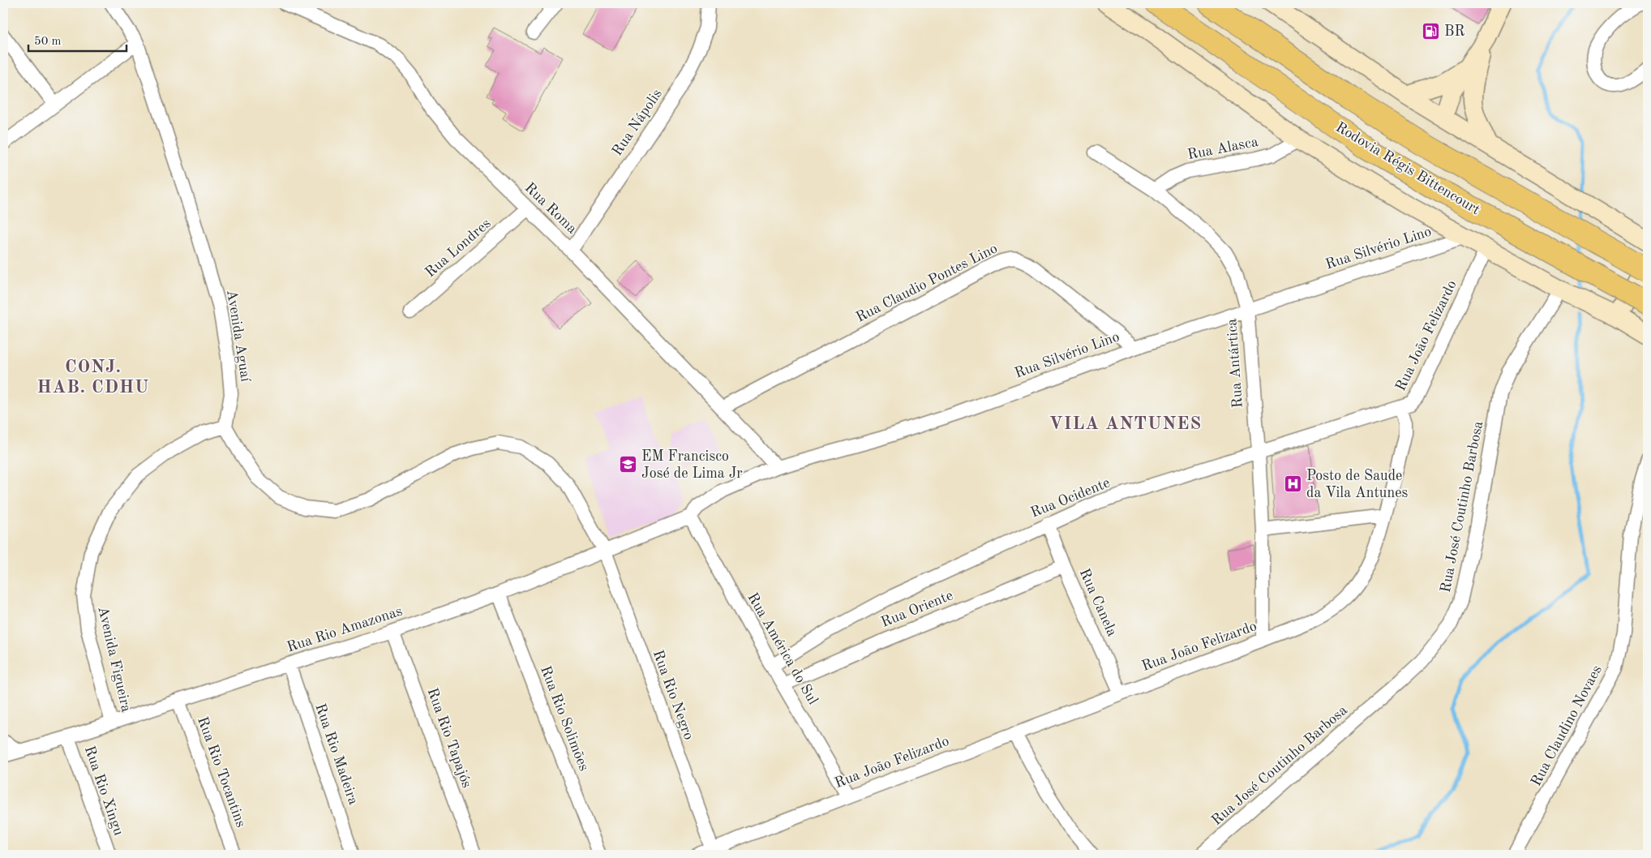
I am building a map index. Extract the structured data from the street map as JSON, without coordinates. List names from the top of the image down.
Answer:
{
  "streets": {
    "highway": ["Rodovia Régis Bittencourt"],
    "street": [
      "Rua Nápolis",
      "Rua Alasca",
      "Rua Roma",
      "Rua Londres",
      "Rua Silvério Lino",
      "Rua Claudio Pontes Lino",
      "Avenida Aguaí",
      "Rua João Felizardo",
      "Rua Antártica",
      "Rua Ocidente",
      "Rua José Coutinho Barbosa",
      "Rua Canela",
      "Rua Oriente",
      "Rua Rio Amazonas",
      "Rua América do Sul",
      "Avenida Figueira",
      "Rua Rio Negro",
      "Rua Rio Solimões",
      "Rua Claudino Novaes",
      "Rua Rio Tapajós",
      "Rua Rio Madeira",
      "Rua Rio Tocantins",
      "Rua Rio Xingu"
    ]
  },
  "crossings": [
    ["Rua Nápolis", "Rua Roma"],
    ["Rua Alasca", "Rua Antártica"],
    ["Rua Roma", "Rua Londres"],
    ["Rua Roma", "Rua Silvério Lino"],
    ["Rua Roma", "Rua Claudio Pontes Lino"],
    ["Rua Silvério Lino", "Rua Claudio Pontes Lino"],
    ["Rua Silvério Lino", "Rua Antártica"],
    ["Rua Silvério Lino", "Rua Rio Amazonas"],
    ["Rua Silvério Lino", "Rua América do Sul"],
    ["Avenida Aguaí", "Avenida Figueira"],
    ["Rua João Felizardo", "Rua Antártica"],
    ["Rua João Felizardo", "Rua Ocidente"],
    ["Rua João Felizardo", "Rua Canela"],
    ["Rua João Felizardo", "Rua América do Sul"],
    ["Rua João Felizardo", "Rua Rio Negro"],
    ["Rua Antártica", "Rua Ocidente"],
    ["Rua Ocidente", "Rua Canela"],
    ["Rua Ocidente", "Rua América do Sul"],
    ["Rua Canela", "Rua Oriente"],
    ["Rua Oriente", "Rua América do Sul"],
    ["Rua Rio Amazonas", "Rua América do Sul"],
    ["Rua Rio Amazonas", "Avenida Figueira"],
    ["Rua Rio Amazonas", "Rua Rio Negro"],
    ["Rua Rio Amazonas", "Rua Rio Solimões"],
    ["Rua Rio Amazonas", "Rua Rio Tapajós"],
    ["Rua Rio Amazonas", "Rua Rio Madeira"],
    ["Rua Rio Amazonas", "Rua Rio Tocantins"],
    ["Rua Rio Amazonas", "Rua Rio Xingu"]
  ],
  "districts": ["CONJ. HAB. CDHU", "VILA ANTUNES"],
  "places": {
    "fuel station": ["BR"],
    "school or university": ["EM Francisco José de Lima Jr"],
    "hospital": ["Posto de Saude da Vila Antunes"]
  },
  "scale_bar": "50 m"
}
